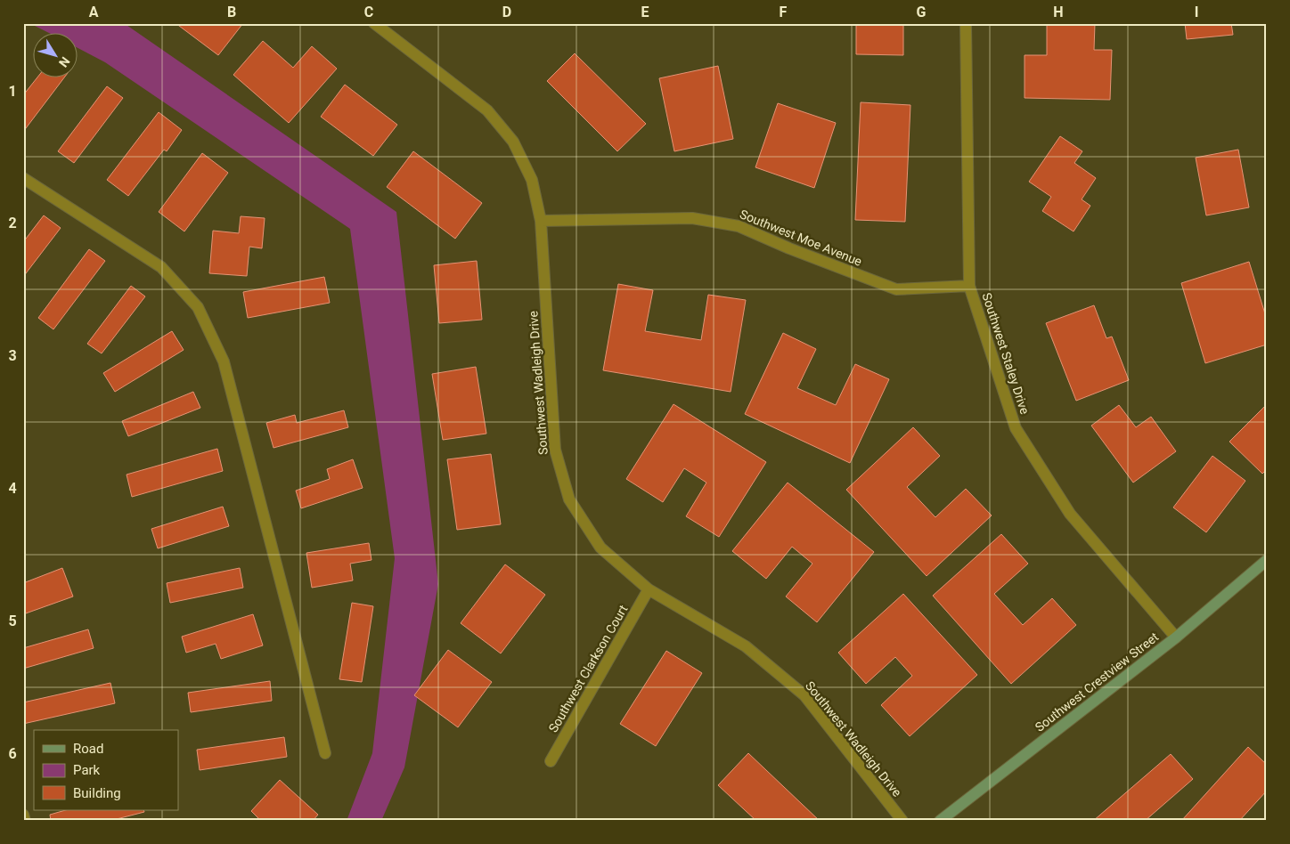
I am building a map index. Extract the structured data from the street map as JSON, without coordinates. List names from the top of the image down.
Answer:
{
  "streets": {
    "street": [
      "Southwest Moe Avenue",
      "Southwest Staley Drive",
      "Southwest Wadleigh Drive",
      "Southwest Clarkson Court",
      "Southwest Crestview Street"
    ]
  },
  "crossings": [
    ["Southwest Moe Avenue", "Southwest Staley Drive"],
    ["Southwest Moe Avenue", "Southwest Wadleigh Drive"],
    ["Southwest Staley Drive", "Southwest Crestview Street"],
    ["Southwest Wadleigh Drive", "Southwest Clarkson Court"]
  ],
  "legend": ["Road", "Park", "Building"],
  "north": "bottom right",
  "grid": {
    "columns": [
      "A",
      "B",
      "C",
      "D",
      "E",
      "F",
      "G",
      "H",
      "I"
    ],
    "rows": [
      "1",
      "2",
      "3",
      "4",
      "5",
      "6"
    ]
  }
}
